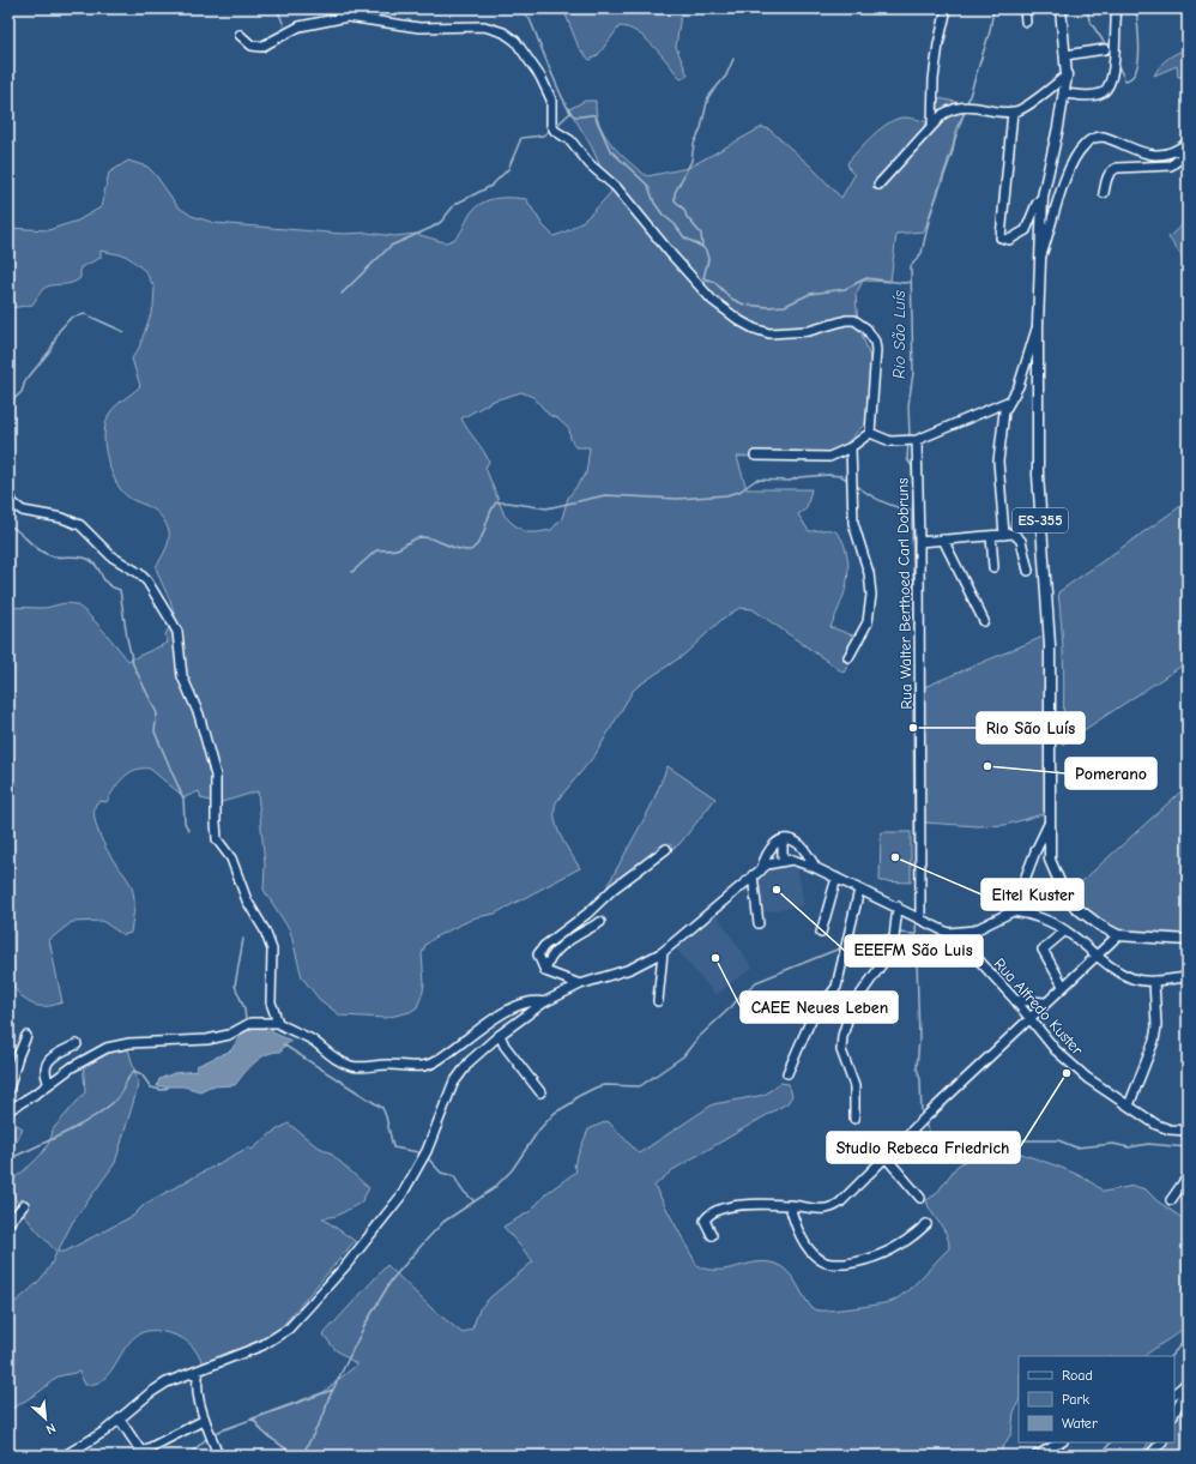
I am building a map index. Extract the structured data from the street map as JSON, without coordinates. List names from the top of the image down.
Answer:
{
  "streets": {
    "main road": ["ES-355"],
    "street": ["Rua Walter Berthoed Carl Dobruns", "Rua Alfredo Kuster"]
  },
  "crossings": [
    ["Rua Walter Berthoed Carl Dobruns", "Rua Alfredo Kuster"]
  ],
  "water": ["Rio São Luís"],
  "places": [
    "Rio São Luís",
    "Pomerano",
    "Eitel Kuster",
    "EEEFM São Luis",
    "CAEE Neues Leben",
    "Studio Rebeca Friedrich"
  ],
  "legend": ["Road", "Park", "Water"],
  "north": "bottom right"
}
